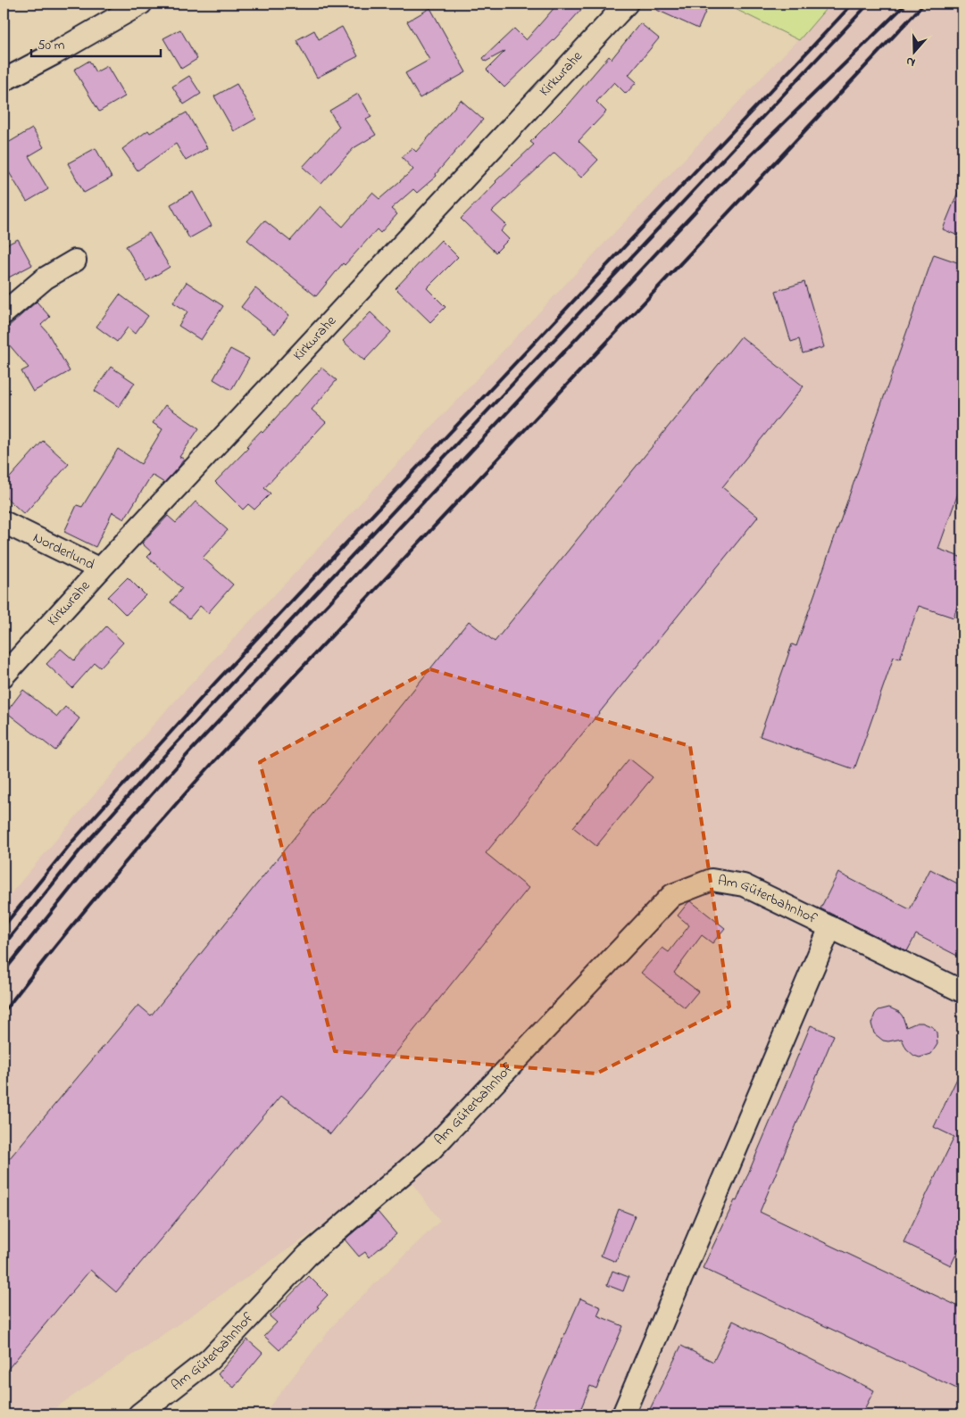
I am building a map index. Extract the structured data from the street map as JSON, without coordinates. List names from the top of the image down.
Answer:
{
  "streets": {
    "street": ["Kirkwrahe", "Norderlund", "Am Güterbahnhof"]
  },
  "crossings": [
    ["Kirkwrahe", "Norderlund"]
  ],
  "scale_bar": "50 m",
  "north": "bottom"
}
